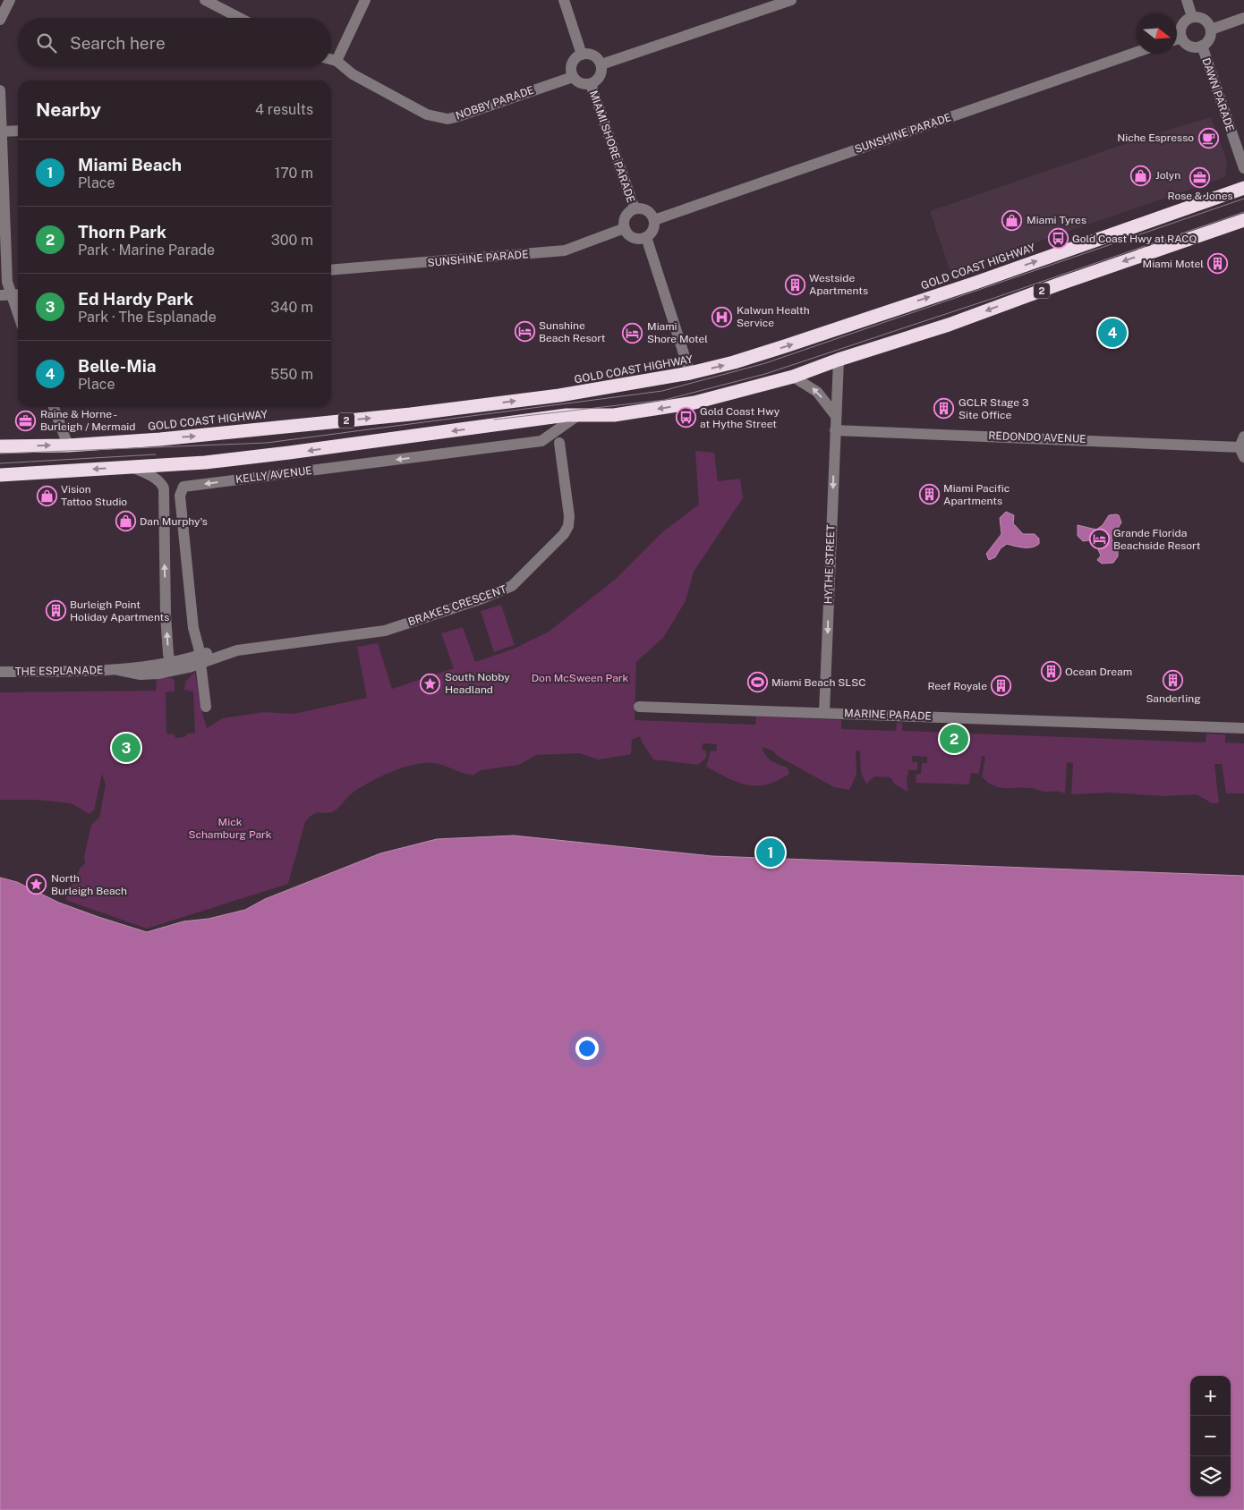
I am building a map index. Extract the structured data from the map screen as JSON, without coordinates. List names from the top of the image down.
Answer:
{
  "streets": {
    "highway": ["GOLD COAST HIGHWAY", "2"],
    "street": [
      "DAWN PARADE",
      "NOBBY PARADE",
      "SUNSHINE PARADE",
      "MIAMI SHORE PARADE",
      "REDONDO AVENUE",
      "KELLY AVENUE",
      "HYTHE STREET",
      "BRAKES CRESCENT",
      "THE ESPLANADE",
      "MARINE PARADE"
    ]
  },
  "crossings": [
    ["NOBBY PARADE", "MIAMI SHORE PARADE"],
    ["SUNSHINE PARADE", "MIAMI SHORE PARADE"],
    ["2", "KELLY AVENUE"],
    ["2", "HYTHE STREET"],
    ["REDONDO AVENUE", "HYTHE STREET"],
    ["KELLY AVENUE", "BRAKES CRESCENT"],
    ["HYTHE STREET", "MARINE PARADE"],
    ["BRAKES CRESCENT", "THE ESPLANADE"]
  ],
  "one_way": ["HYTHE STREET"],
  "parks": ["Don McSween Park", "Mick Schamburg Park"],
  "places": {
    "cafe": ["Niche Espresso"],
    "shop": [
      "Jolyn",
      "Miami Tyres",
      "Vision Tattoo Studio",
      "Dan Murphy's"
    ],
    "office": ["Rose & Jones", "Raine & Horne - Burleigh / Mermaid"],
    "bus stop": ["Gold Coast Hwy at RACQ", "Gold Coast Hwy at Hythe Street"],
    "building": [
      "Miami Motel",
      "Westside Apartments",
      "GCLR Stage 3 Site Office",
      "Miami Pacific Apartments",
      "Burleigh Point Holiday Apartments",
      "Ocean Dream",
      "Sanderling",
      "Reef Royale"
    ],
    "hospital": ["Kalwun Health Service"],
    "hotel": ["Sunshine Beach Resort", "Miami Shore Motel", "Grande Florida Beachside Resort"],
    "sports": ["Miami Beach SLSC"],
    "place": ["South Nobby Headland", "North Burleigh Beach"]
  },
  "north": "right",
  "page": {
    "search": "Search here",
    "heading": ["Nearby", "4 results"],
    "list": [
      {
        "mark": "1",
        "name": "Miami Beach",
        "note": "Place",
        "value": "170 m"
      },
      {
        "mark": "2",
        "name": "Thorn Park",
        "note": "Park · Marine Parade",
        "value": "300 m"
      },
      {
        "mark": "3",
        "name": "Ed Hardy Park",
        "note": "Park · The Esplanade",
        "value": "340 m"
      },
      {
        "mark": "4",
        "name": "Belle-Mia",
        "note": "Place",
        "value": "550 m"
      }
    ],
    "pins": [
      "4",
      "2",
      "3",
      "1"
    ],
    "map_buttons": ["+", "−"]
  }
}
